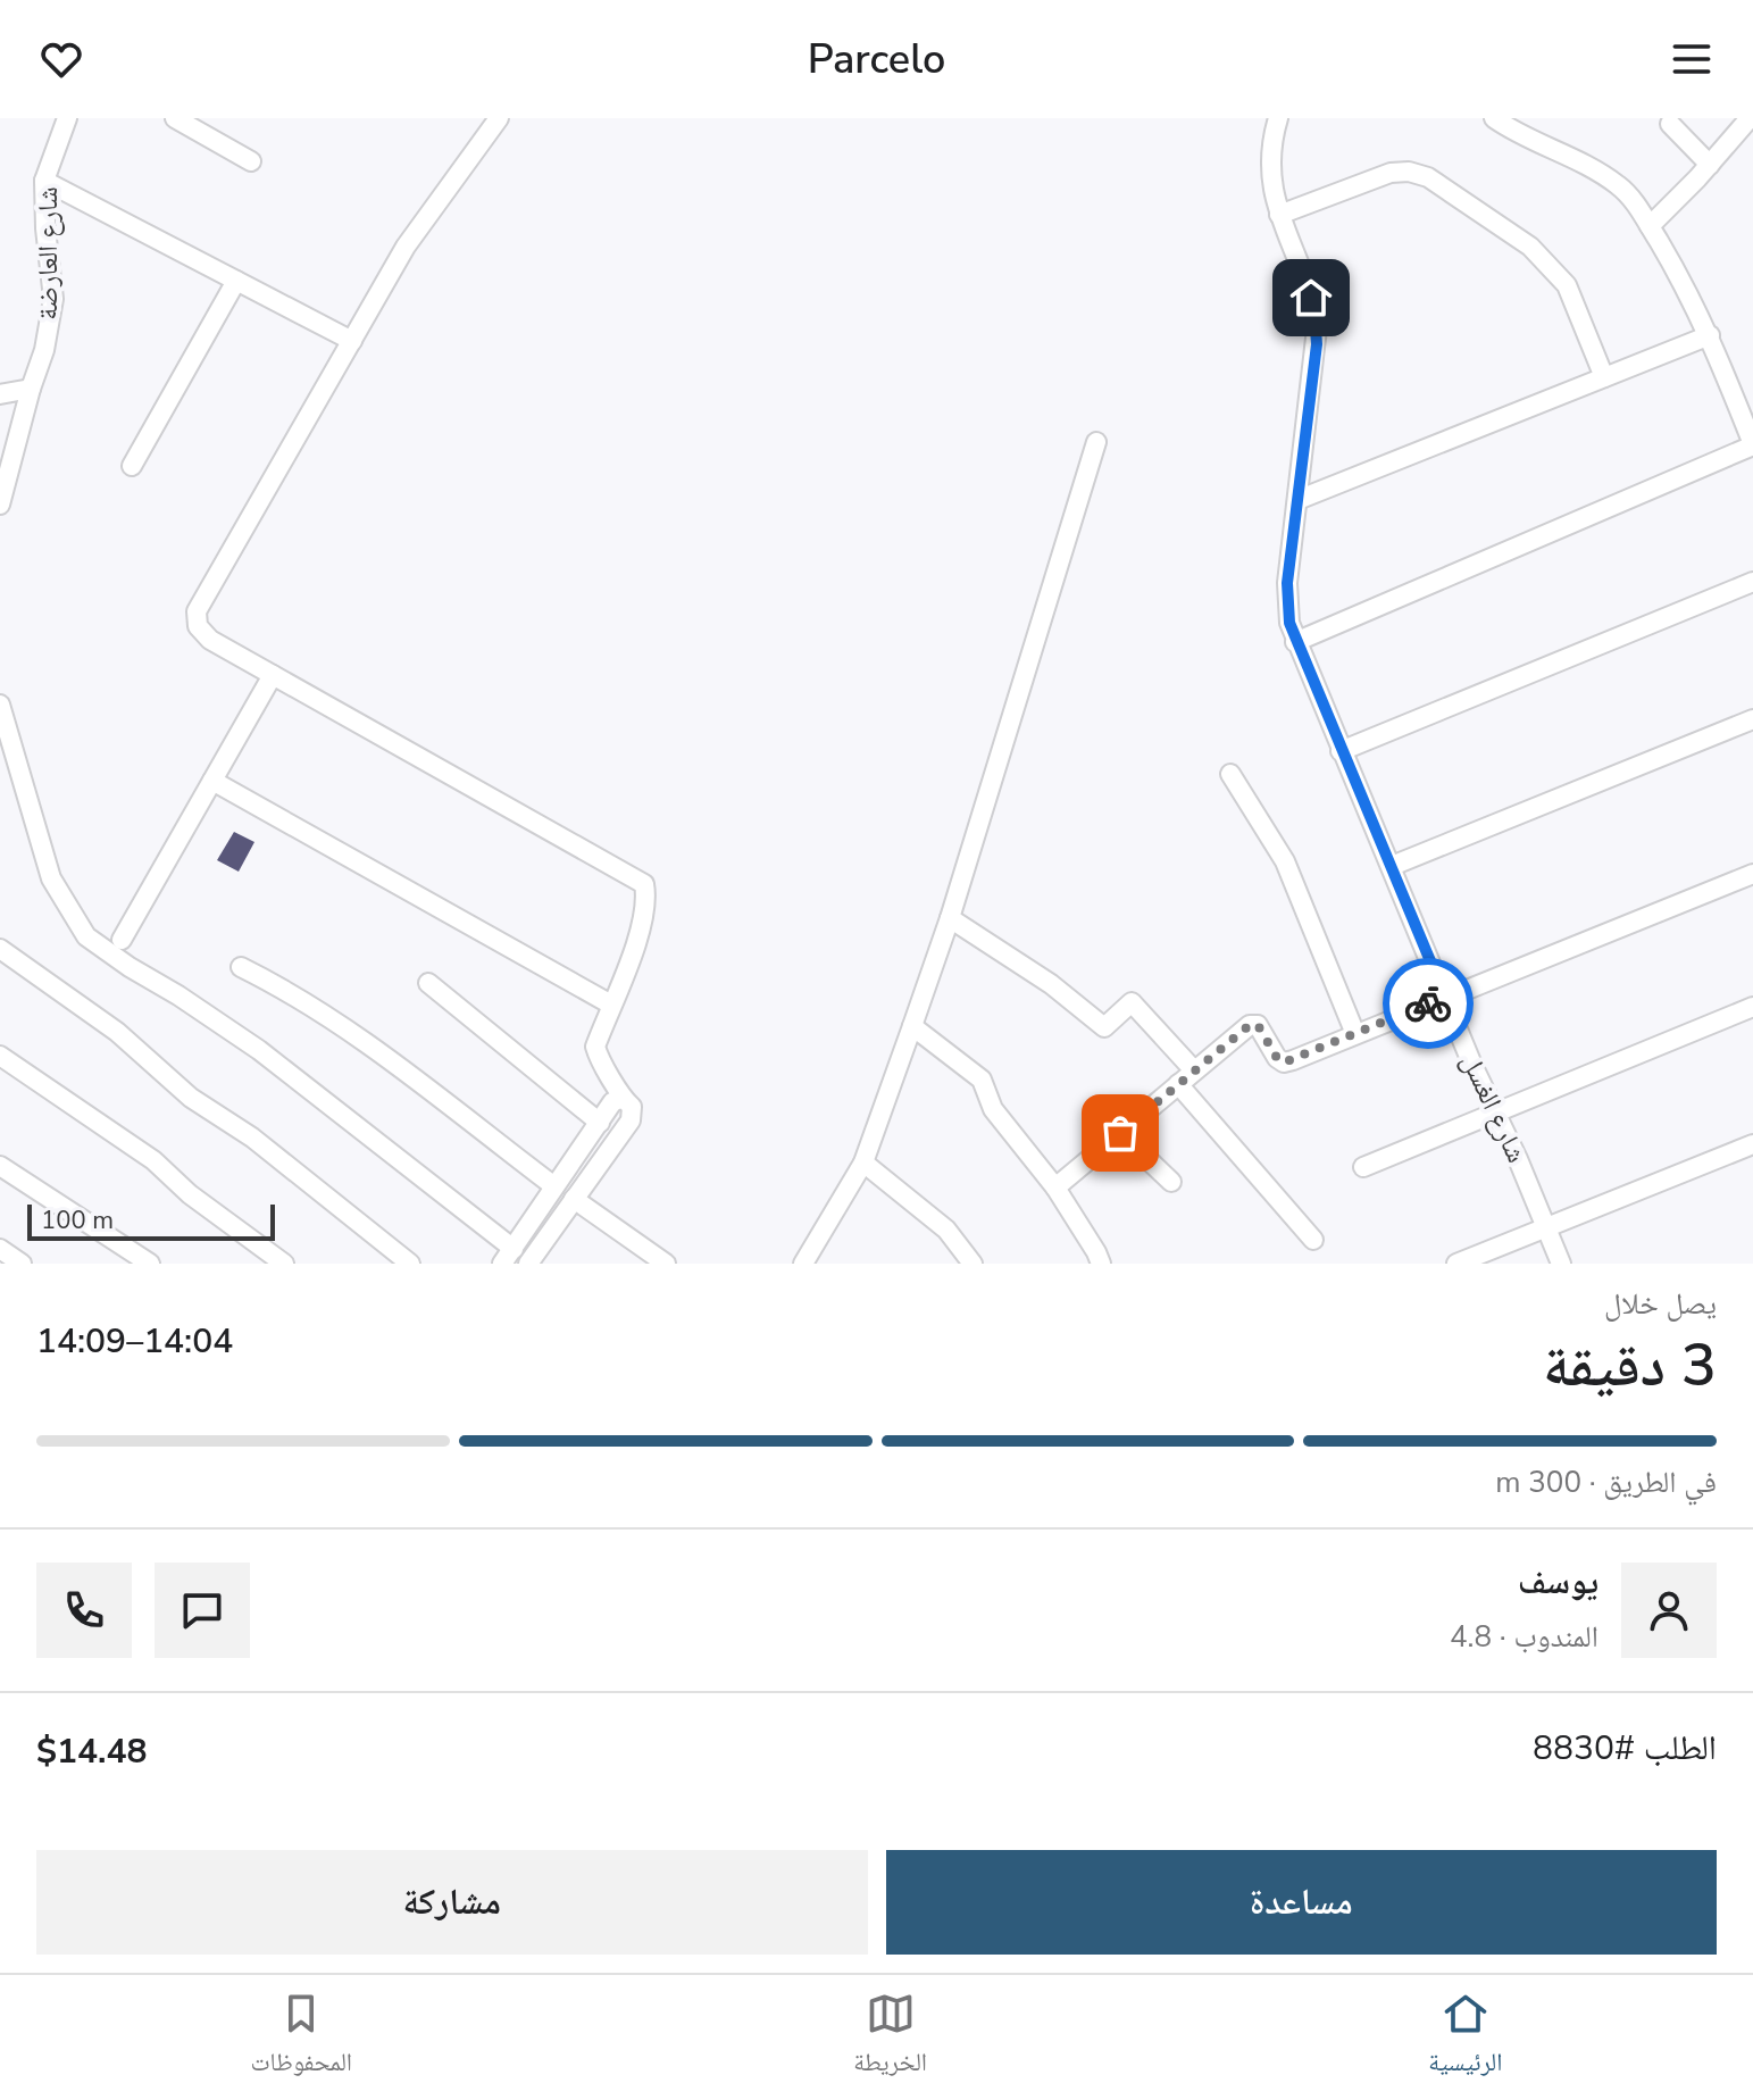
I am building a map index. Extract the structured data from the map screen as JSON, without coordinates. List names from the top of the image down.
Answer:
{
  "streets": {
    "street": ["شارع العارضة", "شارع الغسل"]
  },
  "scale_bar": "100 m",
  "page": {
    "header": "Parcelo",
    "scale": "100 m",
    "heading": ["3 دقيقة", "يصل خلال", "14:04–14:09"],
    "panel": [
      "يوسف",
      "المندوب · 4.8",
      "الطلب #8830",
      "$14.48"
    ],
    "bar": "في الطريق · 300 m",
    "buttons": ["مساعدة", "مشاركة"],
    "tabs": ["الرئيسية", "الخريطة", "المحفوظات"]
  }
}
